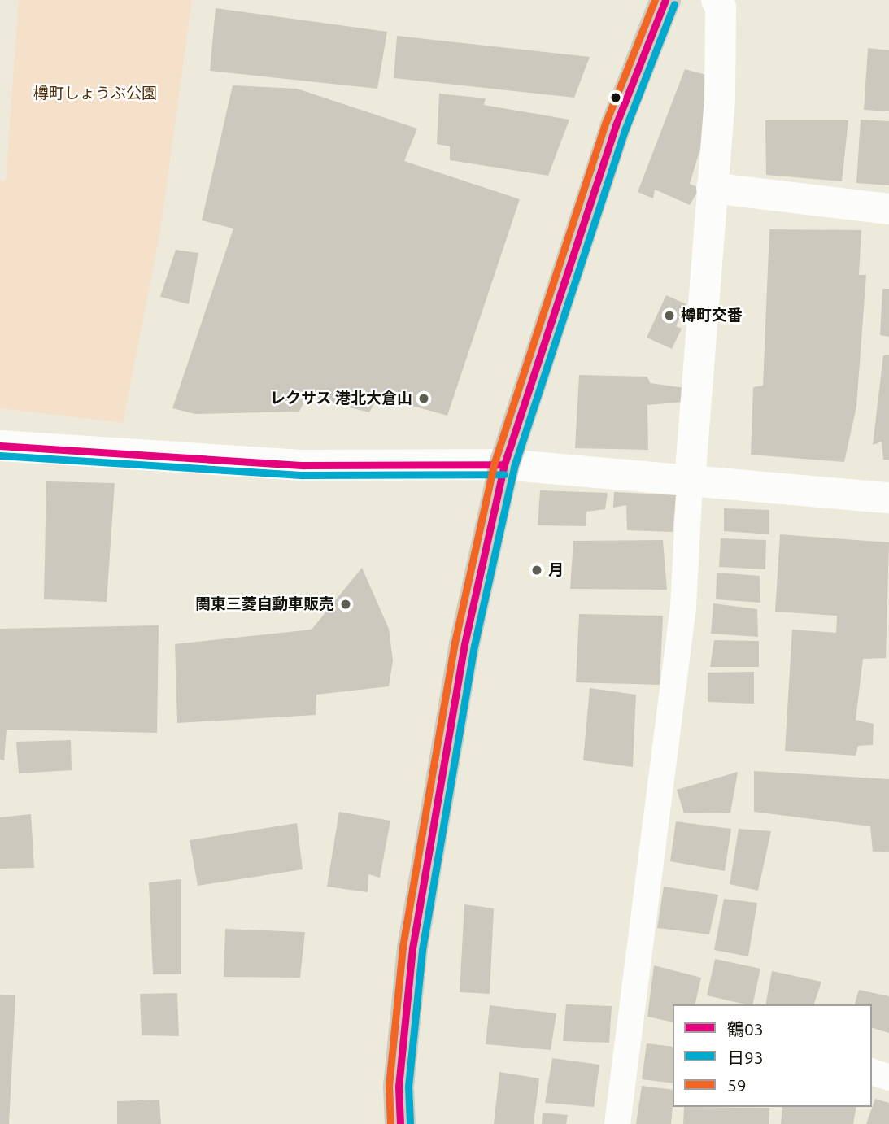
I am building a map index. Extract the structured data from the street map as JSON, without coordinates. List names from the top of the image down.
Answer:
{
  "parks": ["樽町しょうぶ公園"],
  "places": [
    "樽町交番",
    "レクサス 港北大倉山",
    "月",
    "関東三菱自動車販売"
  ],
  "lines": ["transit line 鶴03", "transit line 59", "transit line 日93"],
  "legend": ["鶴03", "日93", "59"]
}
